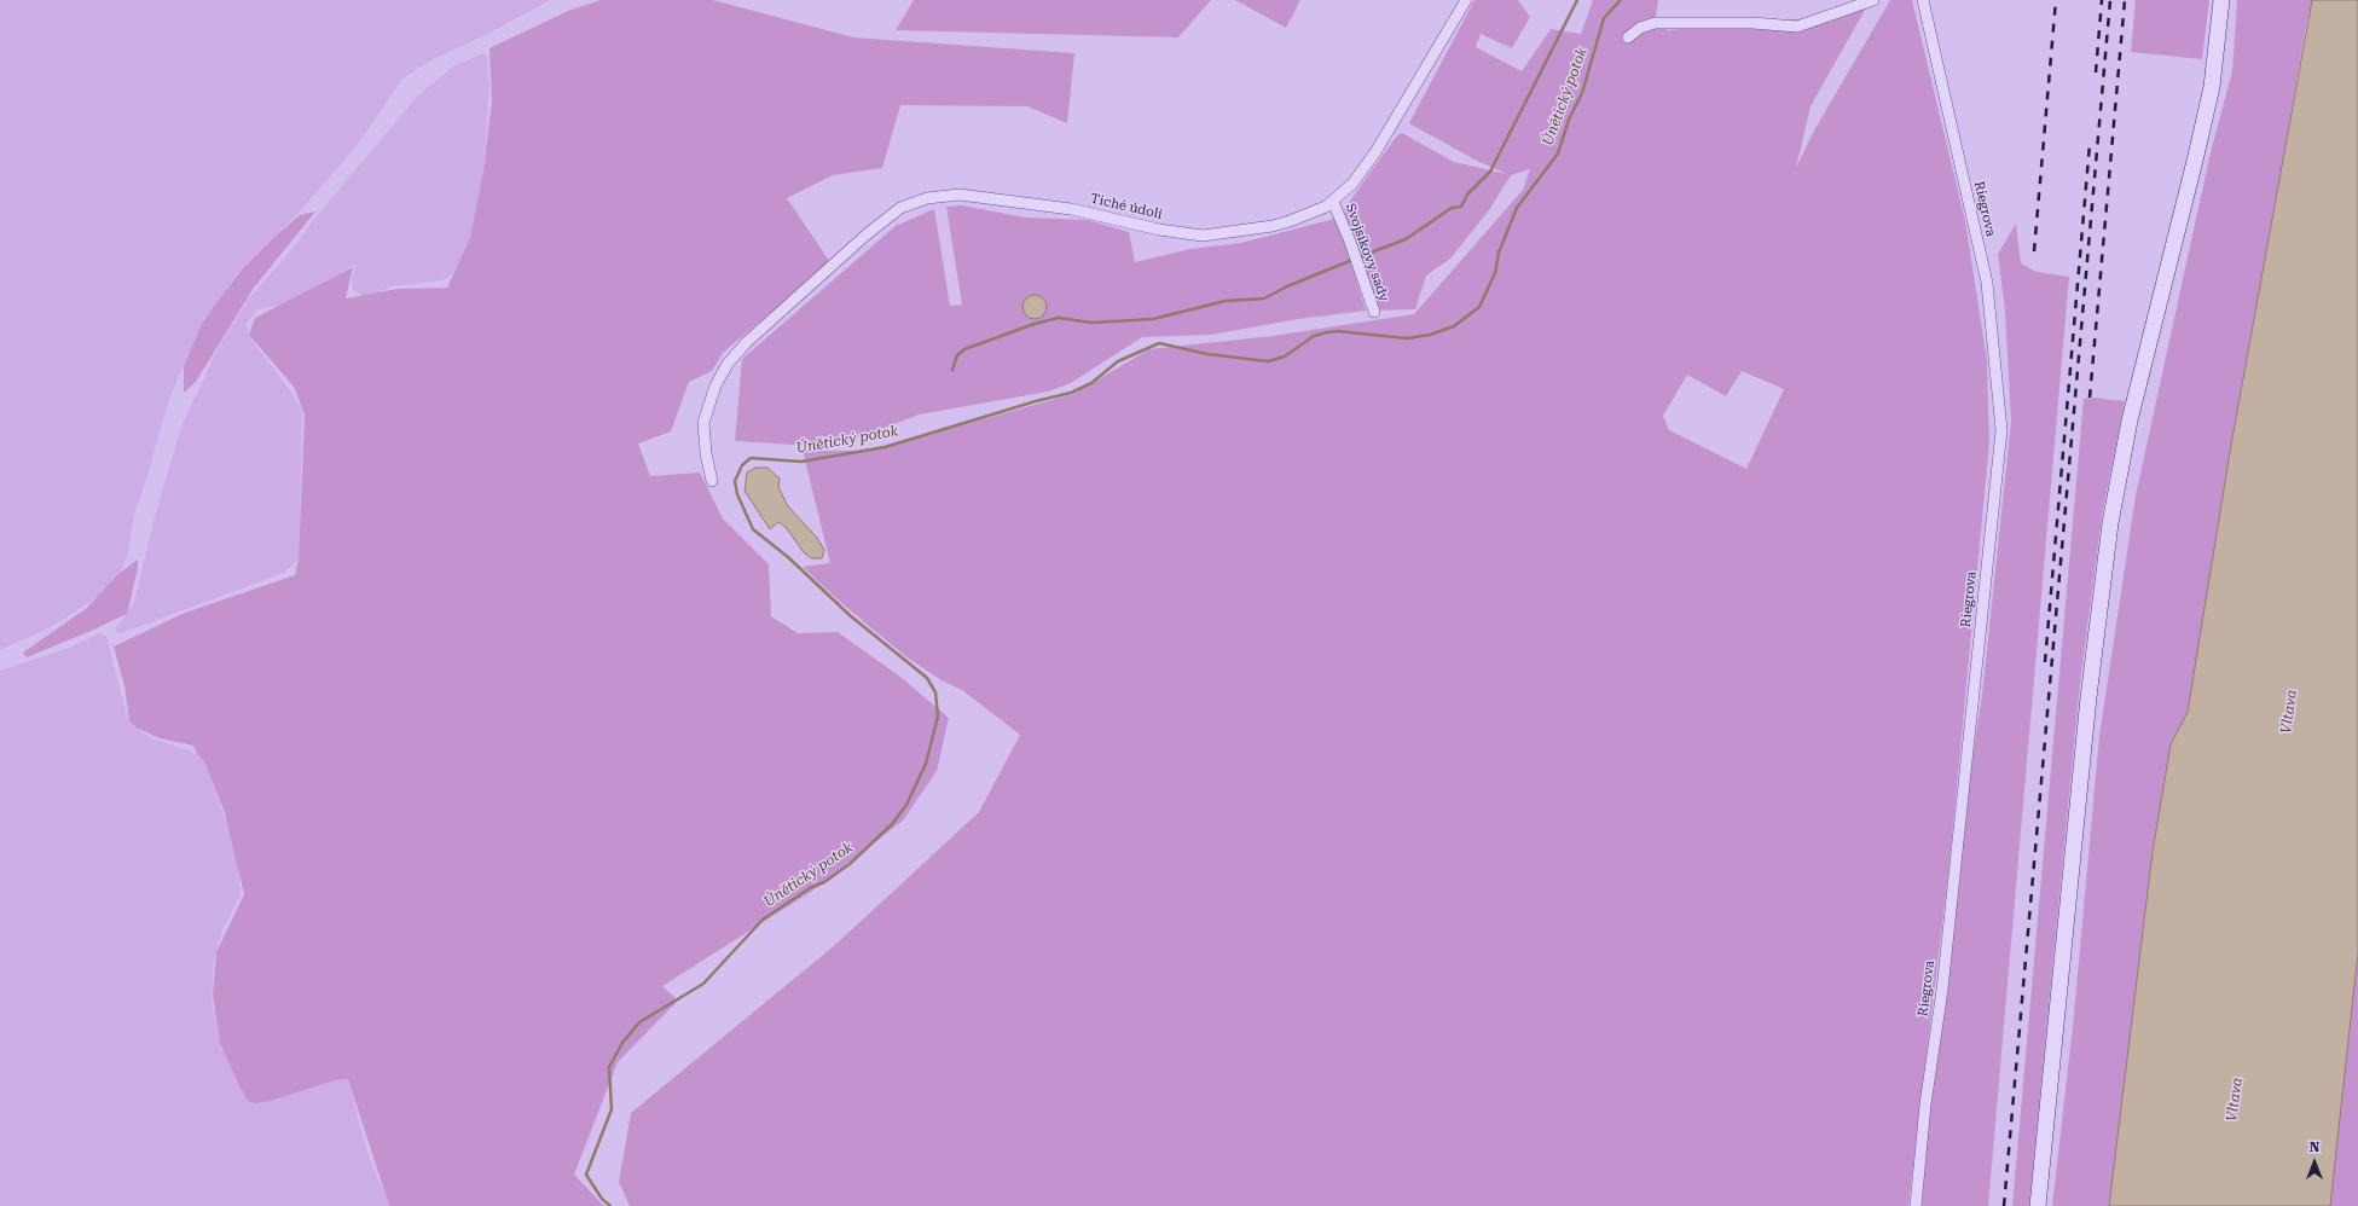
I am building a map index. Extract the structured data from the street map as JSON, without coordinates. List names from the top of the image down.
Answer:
{
  "streets": {
    "street": ["Tiché údolí", "Riegrova", "Svojsíkovy sady"]
  },
  "crossings": [
    ["Tiché údolí", "Svojsíkovy sady"]
  ],
  "water": ["Únětický potok", "Vltava"],
  "north": "top"
}
